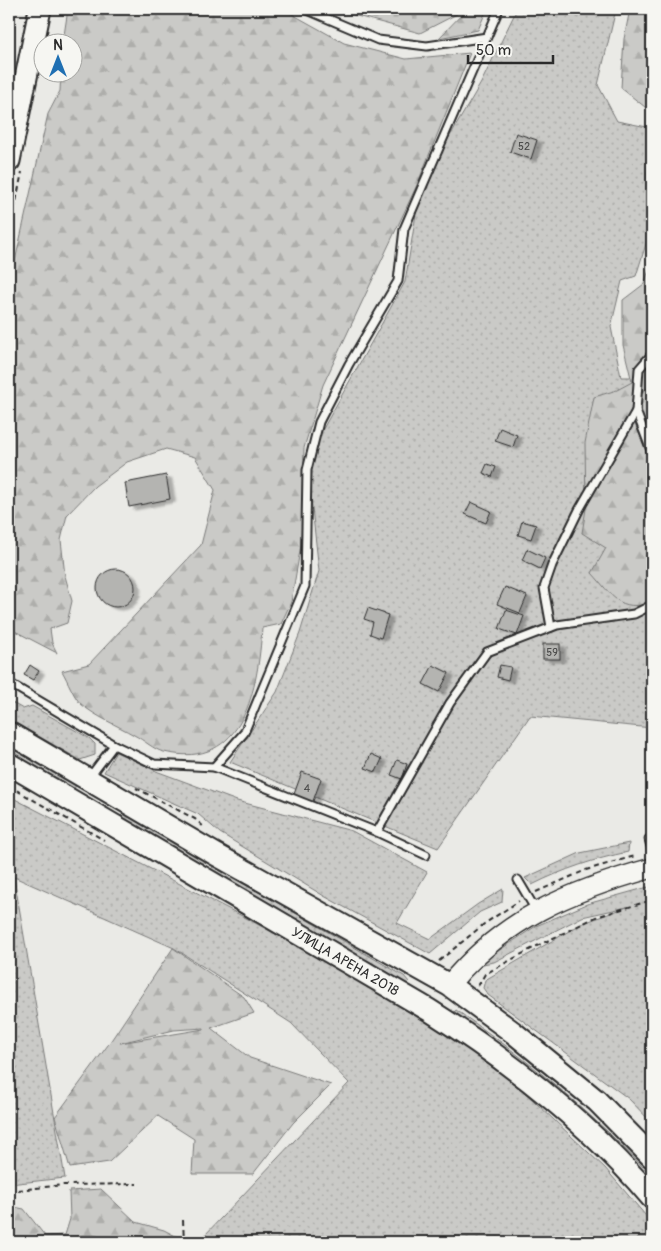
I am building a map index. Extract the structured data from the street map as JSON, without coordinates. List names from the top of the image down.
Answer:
{
  "streets": {
    "main road": ["УЛИЦА АРЕНА 2018"]
  },
  "house_numbers": ["52", "59", "4"],
  "scale_bar": "50 m",
  "north": "top"
}
